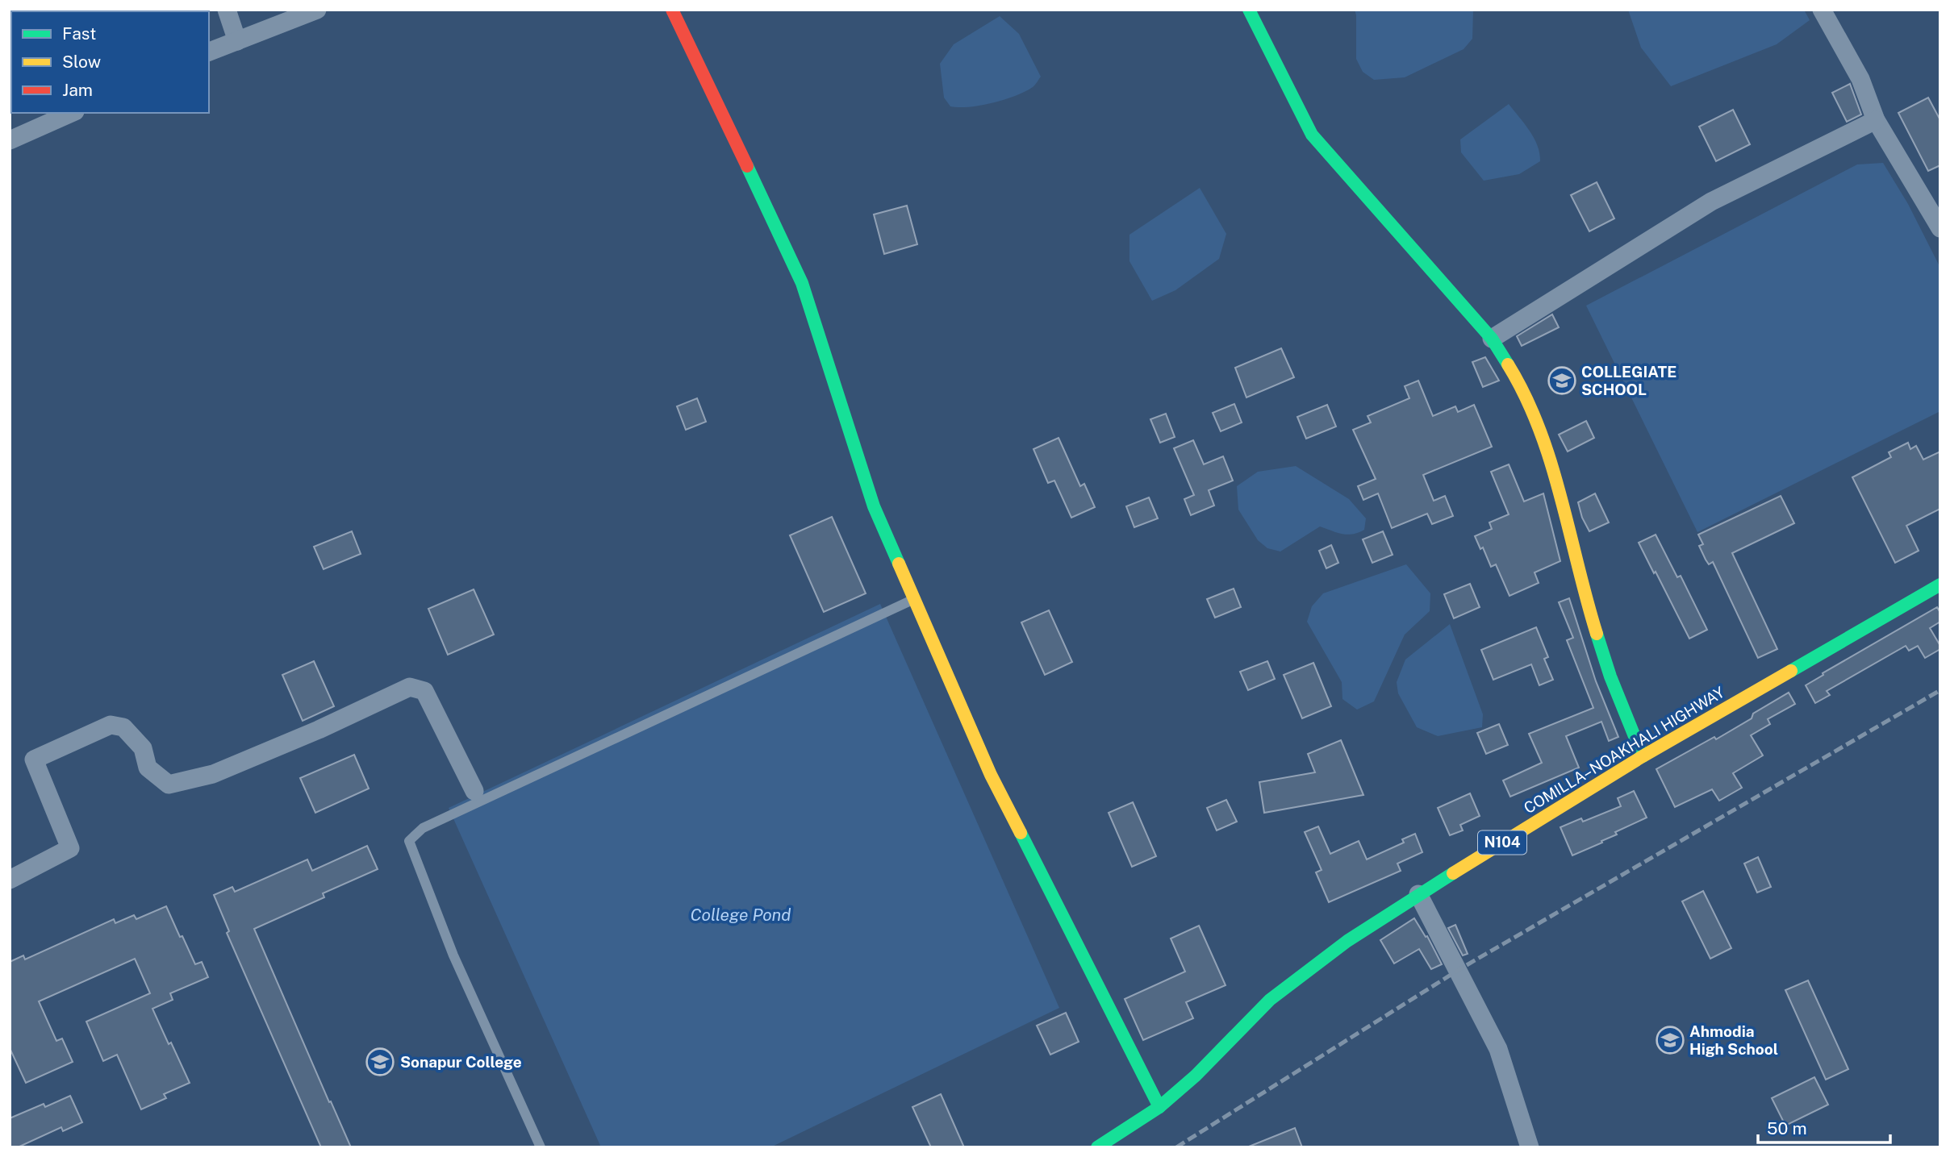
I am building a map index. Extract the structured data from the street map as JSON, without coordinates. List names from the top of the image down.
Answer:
{
  "streets": {
    "main road": ["COMILLA–NOAKHALI HIGHWAY", "N104"]
  },
  "water": ["College Pond"],
  "places": {
    "school or university": ["COLLEGIATE SCHOOL", "Ahmodia High School", "Sonapur College"]
  },
  "legend": ["Fast", "Slow", "Jam"],
  "scale_bar": "50 m"
}
